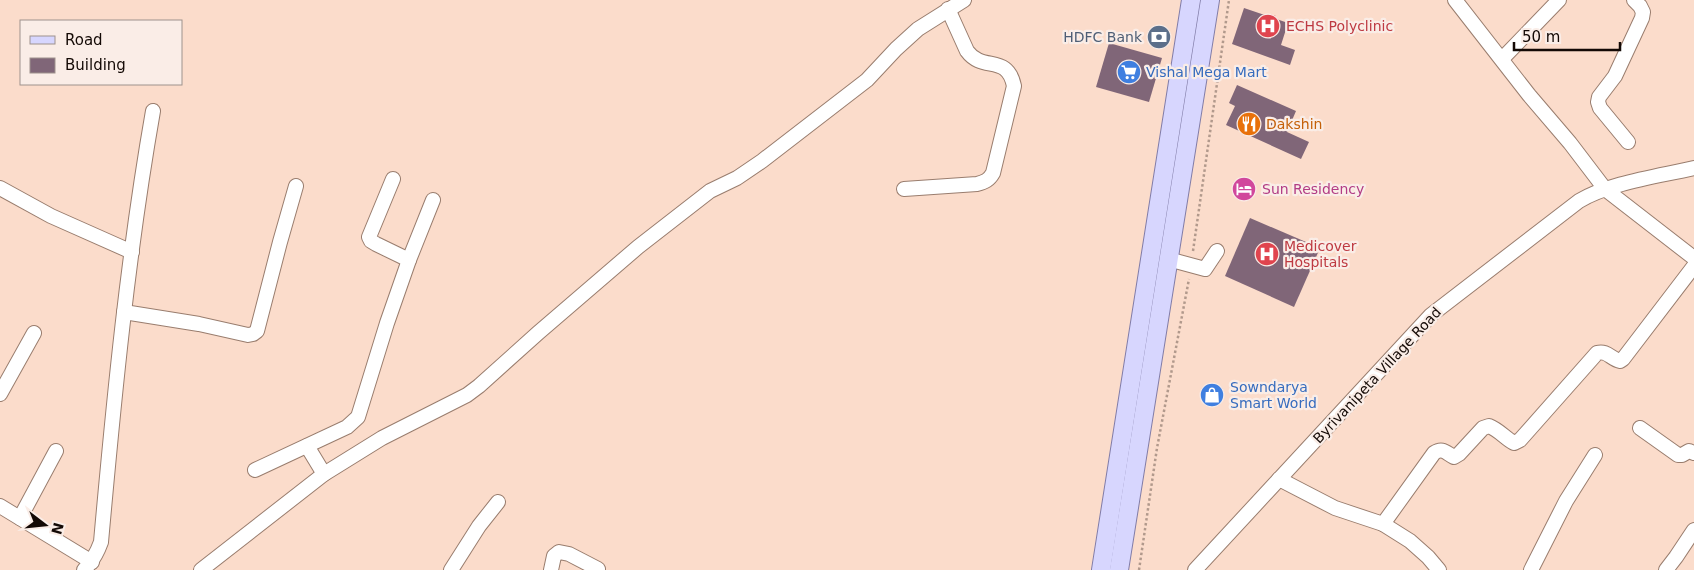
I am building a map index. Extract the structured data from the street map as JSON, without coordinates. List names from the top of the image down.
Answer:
{
  "streets": {
    "street": ["Byrivanipeta Village Road"]
  },
  "places": {
    "hospital": ["ECHS Polyclinic", "Medicover Hospitals"],
    "bank": ["HDFC Bank"],
    "supermarket": ["Vishal Mega Mart"],
    "restaurant": ["Dakshin"],
    "hotel": ["Sun Residency"],
    "shop": ["Sowndarya Smart World"]
  },
  "legend": ["Road", "Building"],
  "scale_bar": "50 m",
  "north": "right"
}
